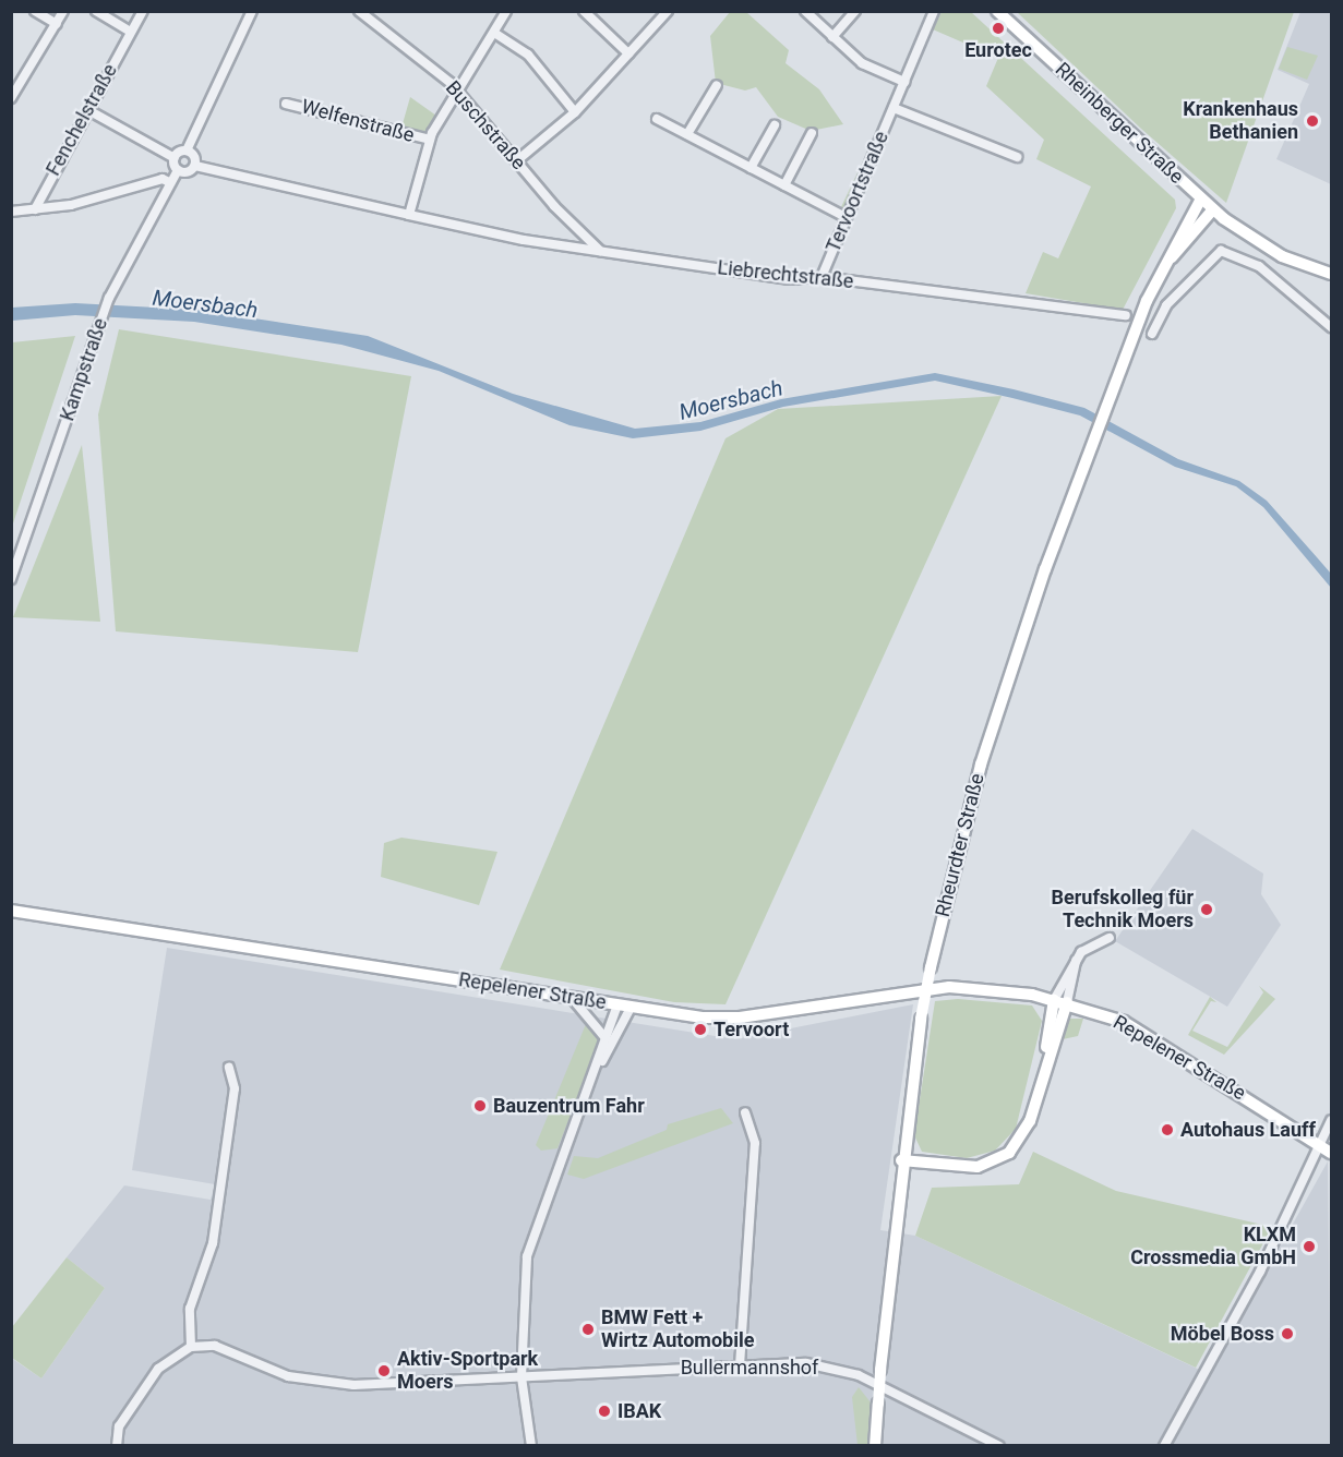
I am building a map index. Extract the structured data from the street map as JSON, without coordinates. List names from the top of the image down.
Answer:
{
  "streets": {
    "main road": ["Rheinberger Straße", "Rheurdter Straße", "Repelener Straße"],
    "street": [
      "Fenchelstraße",
      "Welfenstraße",
      "Buschstraße",
      "Tervoortstraße",
      "Liebrechtstraße",
      "Kampstraße",
      "Bullermannshof"
    ]
  },
  "crossings": [
    ["Rheinberger Straße", "Rheurdter Straße"],
    ["Buschstraße", "Liebrechtstraße"],
    ["Tervoortstraße", "Liebrechtstraße"]
  ],
  "water": ["Moersbach"],
  "places": [
    "Eurotec",
    "Krankenhaus Bethanien",
    "Berufskolleg für Technik Moers",
    "Tervoort",
    "Bauzentrum Fahr",
    "Autohaus Lauff",
    "KLXM Crossmedia GmbH",
    "BMW Fett + Wirtz Automobile",
    "Möbel Boss",
    "Aktiv-Sportpark Moers",
    "IBAK"
  ]
}
